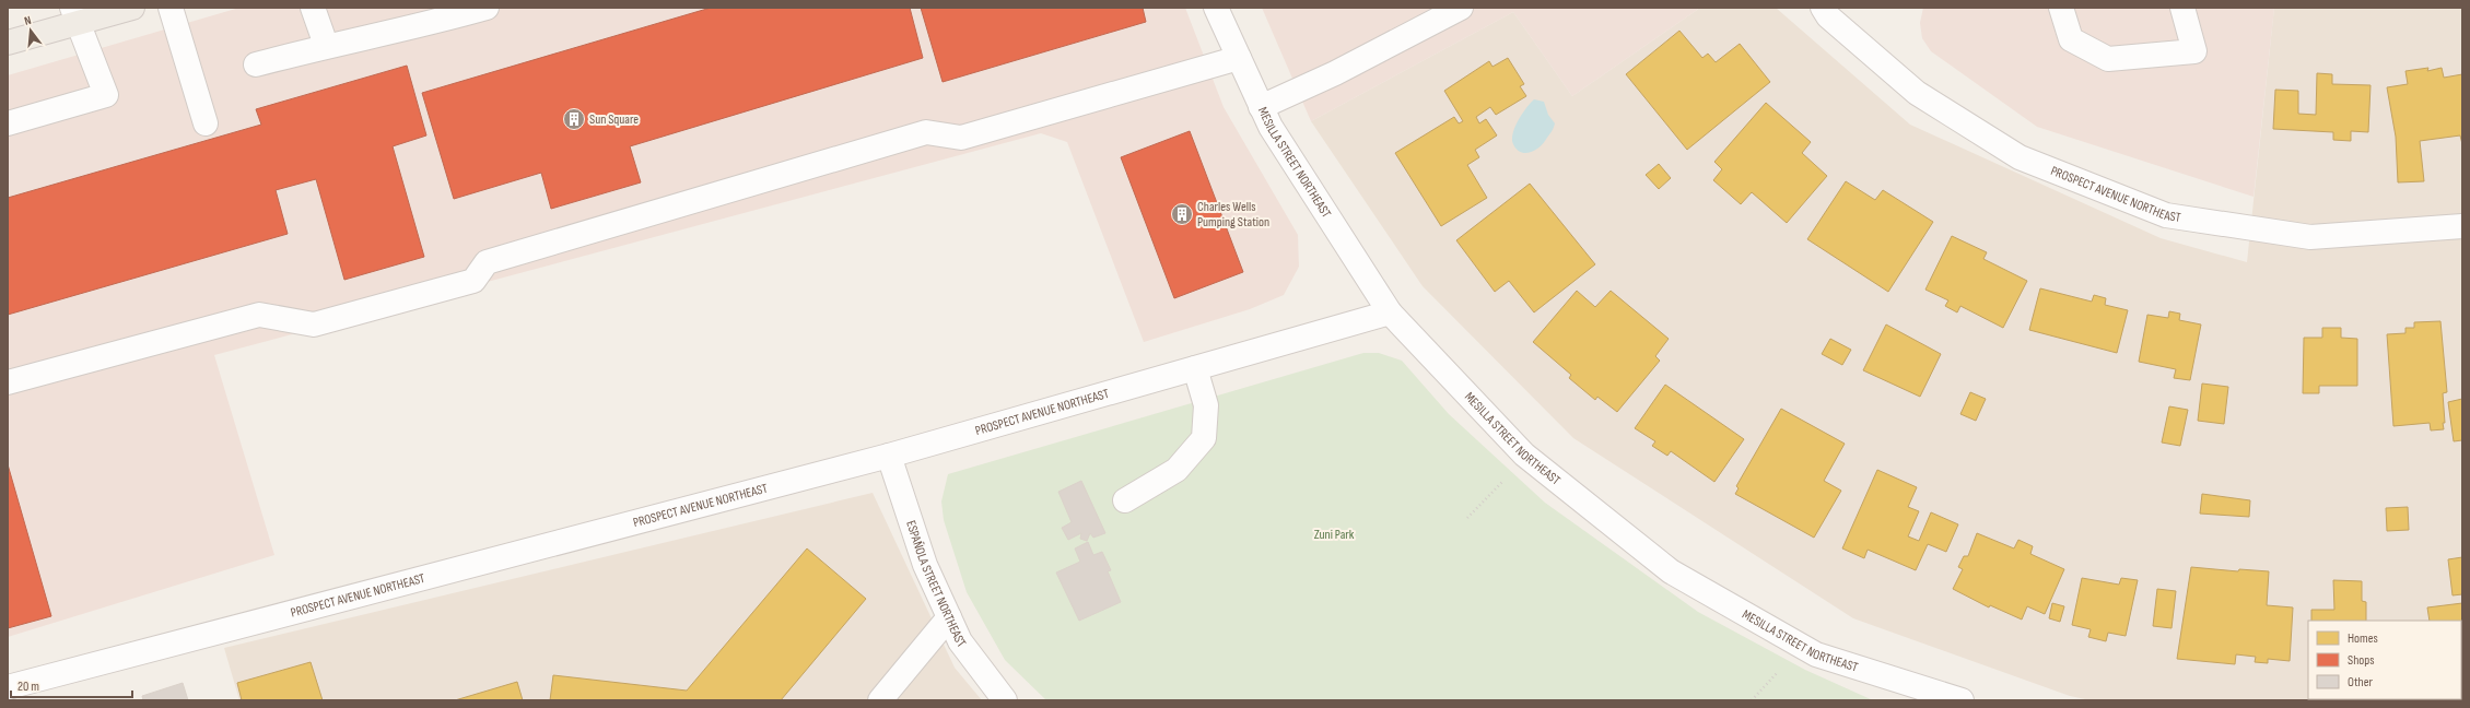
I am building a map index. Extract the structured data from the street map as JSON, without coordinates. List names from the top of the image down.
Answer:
{
  "streets": {
    "street": ["MESILLA STREET NORTHEAST", "PROSPECT AVENUE NORTHEAST", "ESPAÑOLA STREET NORTHEAST"]
  },
  "crossings": [
    ["MESILLA STREET NORTHEAST", "PROSPECT AVENUE NORTHEAST"],
    ["PROSPECT AVENUE NORTHEAST", "ESPAÑOLA STREET NORTHEAST"]
  ],
  "parks": ["Zuni Park"],
  "places": {
    "building": ["Sun Square", "Charles Wells Pumping Station"]
  },
  "legend": ["Homes", "Shops", "Other"],
  "scale_bar": "20 m",
  "north": "top"
}
